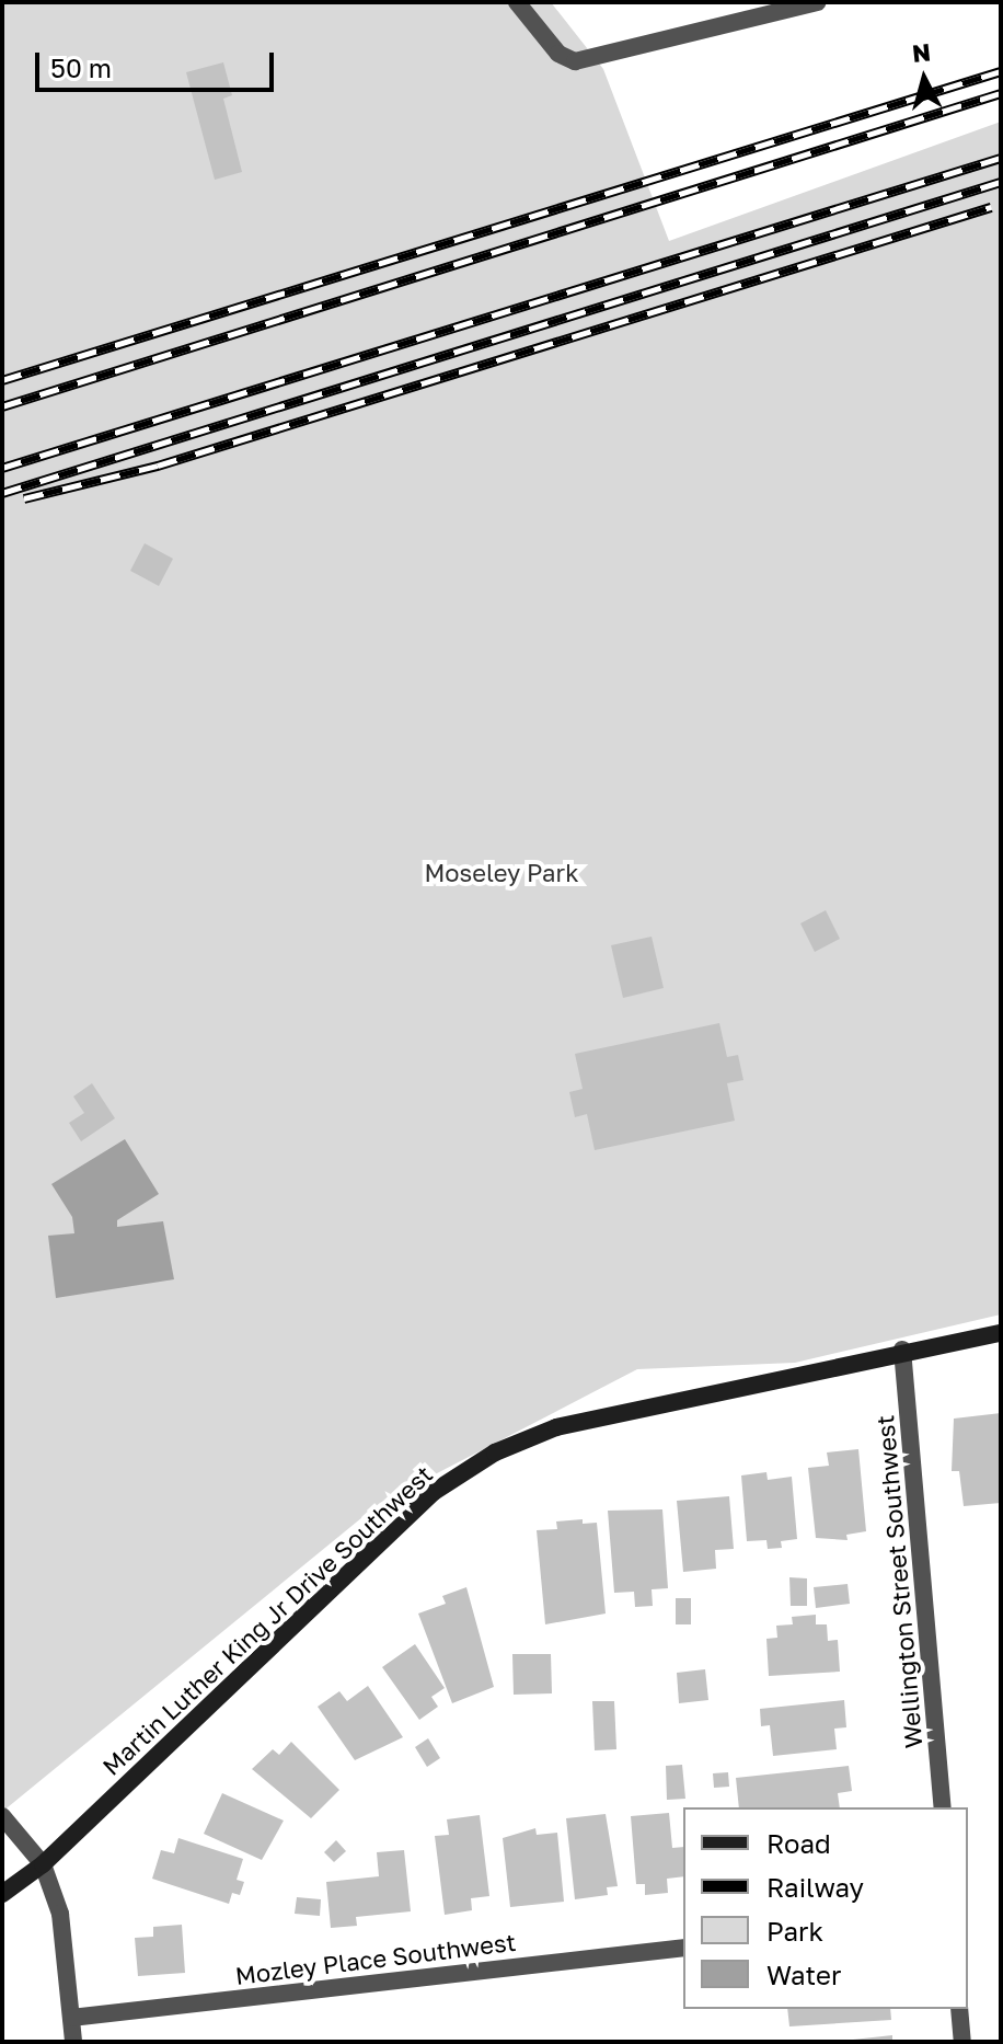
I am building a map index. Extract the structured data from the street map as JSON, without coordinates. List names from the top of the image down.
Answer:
{
  "streets": {
    "main road": ["Martin Luther King Jr Drive Southwest"],
    "street": ["Wellington Street Southwest", "Mozley Place Southwest"]
  },
  "crossings": [
    ["Wellington Street Southwest", "Martin Luther King Jr Drive Southwest"]
  ],
  "parks": ["Moseley Park"],
  "legend": [
    "Road",
    "Railway",
    "Park",
    "Water"
  ],
  "scale_bar": "50 m",
  "north": "top"
}
